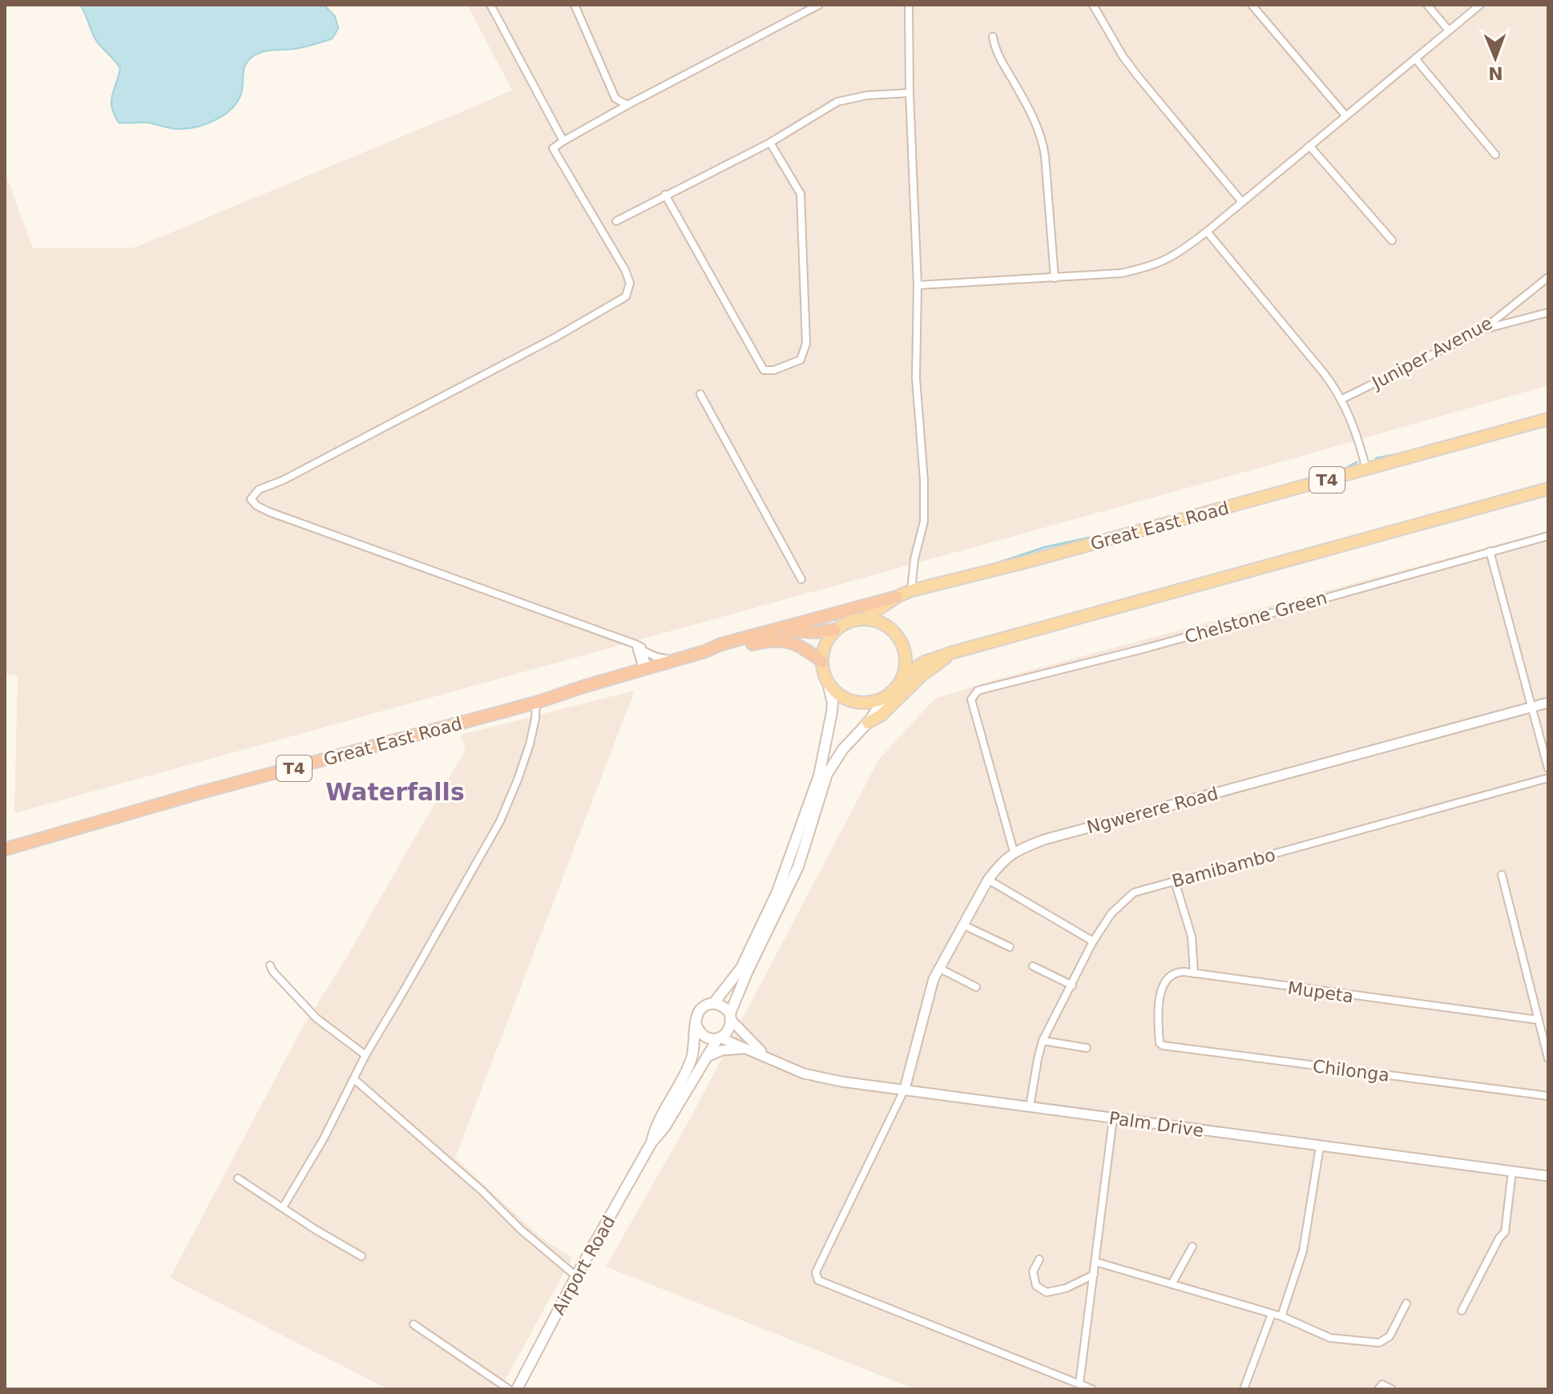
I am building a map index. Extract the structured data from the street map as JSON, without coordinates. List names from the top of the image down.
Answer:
{
  "streets": {
    "highway": ["T4", "Great East Road"],
    "main road": ["Airport Road"],
    "street": [
      "Juniper Avenue",
      "Chelstone Green",
      "Ngwerere Road",
      "Bamibambo",
      "Mupeta",
      "Chilonga",
      "Palm Drive"
    ]
  },
  "crossings": [
    ["T4", "Great East Road"],
    ["Chelstone Green", "Ngwerere Road"],
    ["Ngwerere Road", "Palm Drive"],
    ["Bamibambo", "Palm Drive"],
    ["Mupeta", "Chilonga"],
    ["Palm Drive", "Airport Road"]
  ],
  "districts": ["Waterfalls"],
  "north": "bottom"
}
